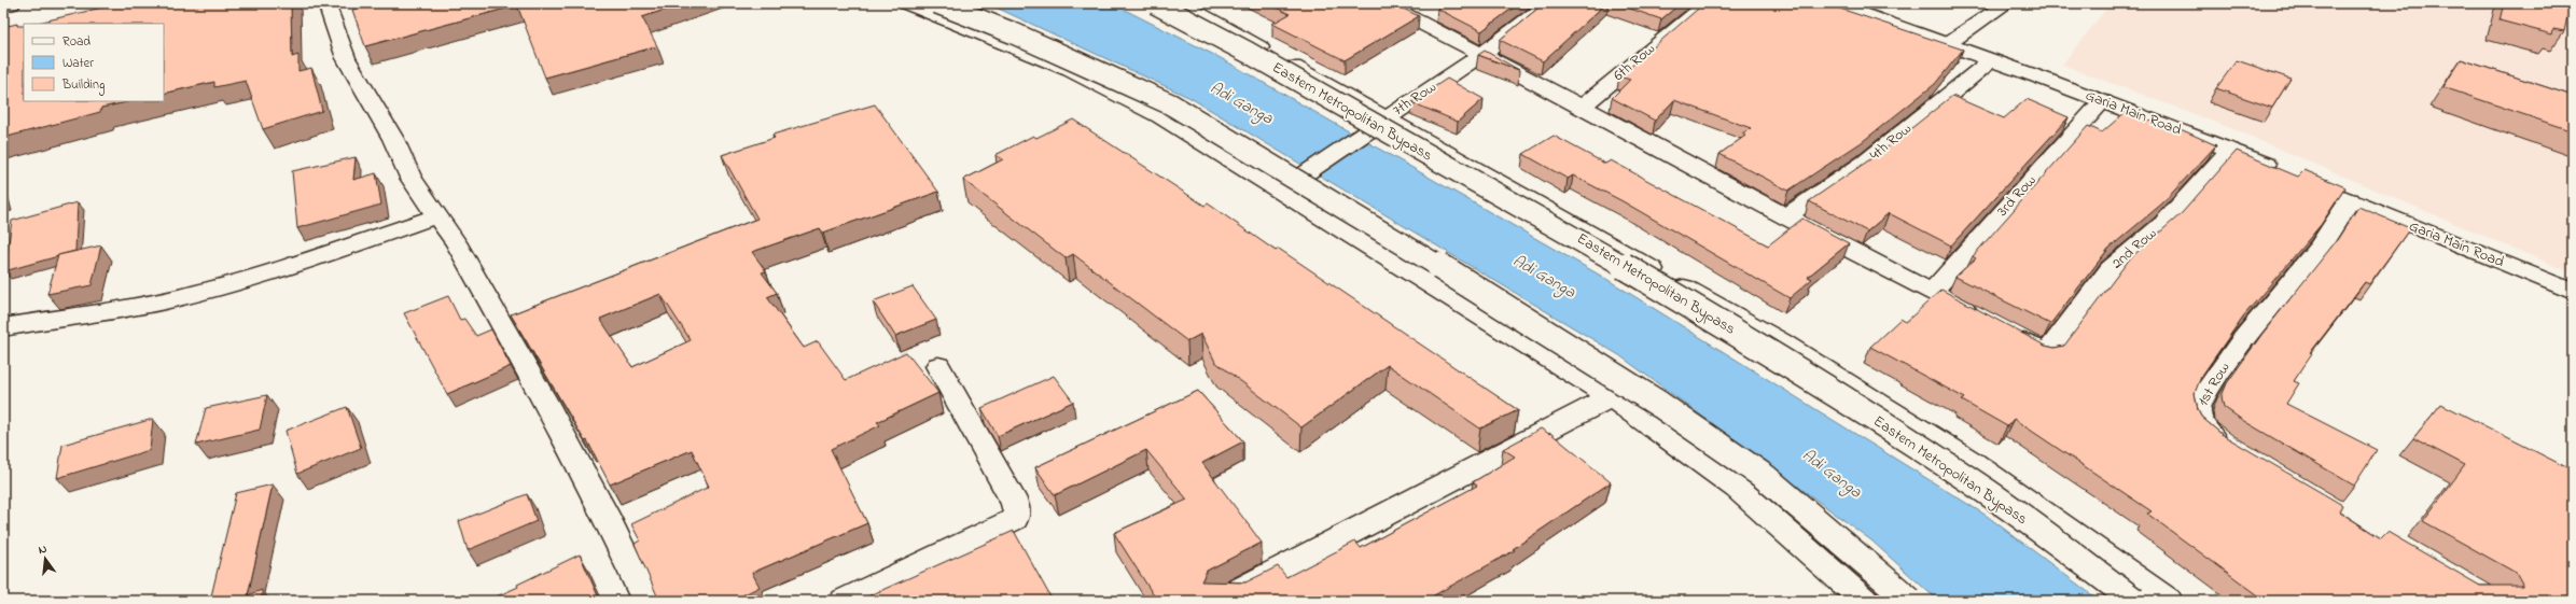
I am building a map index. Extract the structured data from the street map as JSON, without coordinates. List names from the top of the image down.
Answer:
{
  "streets": {
    "street": [
      "6th Row",
      "7th Row",
      "Eastern Metropolitan Bypass",
      "Garia Main Road",
      "4th Row",
      "3rd Row",
      "2nd Row",
      "1st Row"
    ]
  },
  "crossings": [
    ["Garia Main Road", "4th Row"],
    ["Garia Main Road", "3rd Row"],
    ["Garia Main Road", "2nd Row"],
    ["Garia Main Road", "1st Row"]
  ],
  "water": ["Adi Ganga"],
  "legend": ["Road", "Water", "Building"],
  "north": "top"
}
